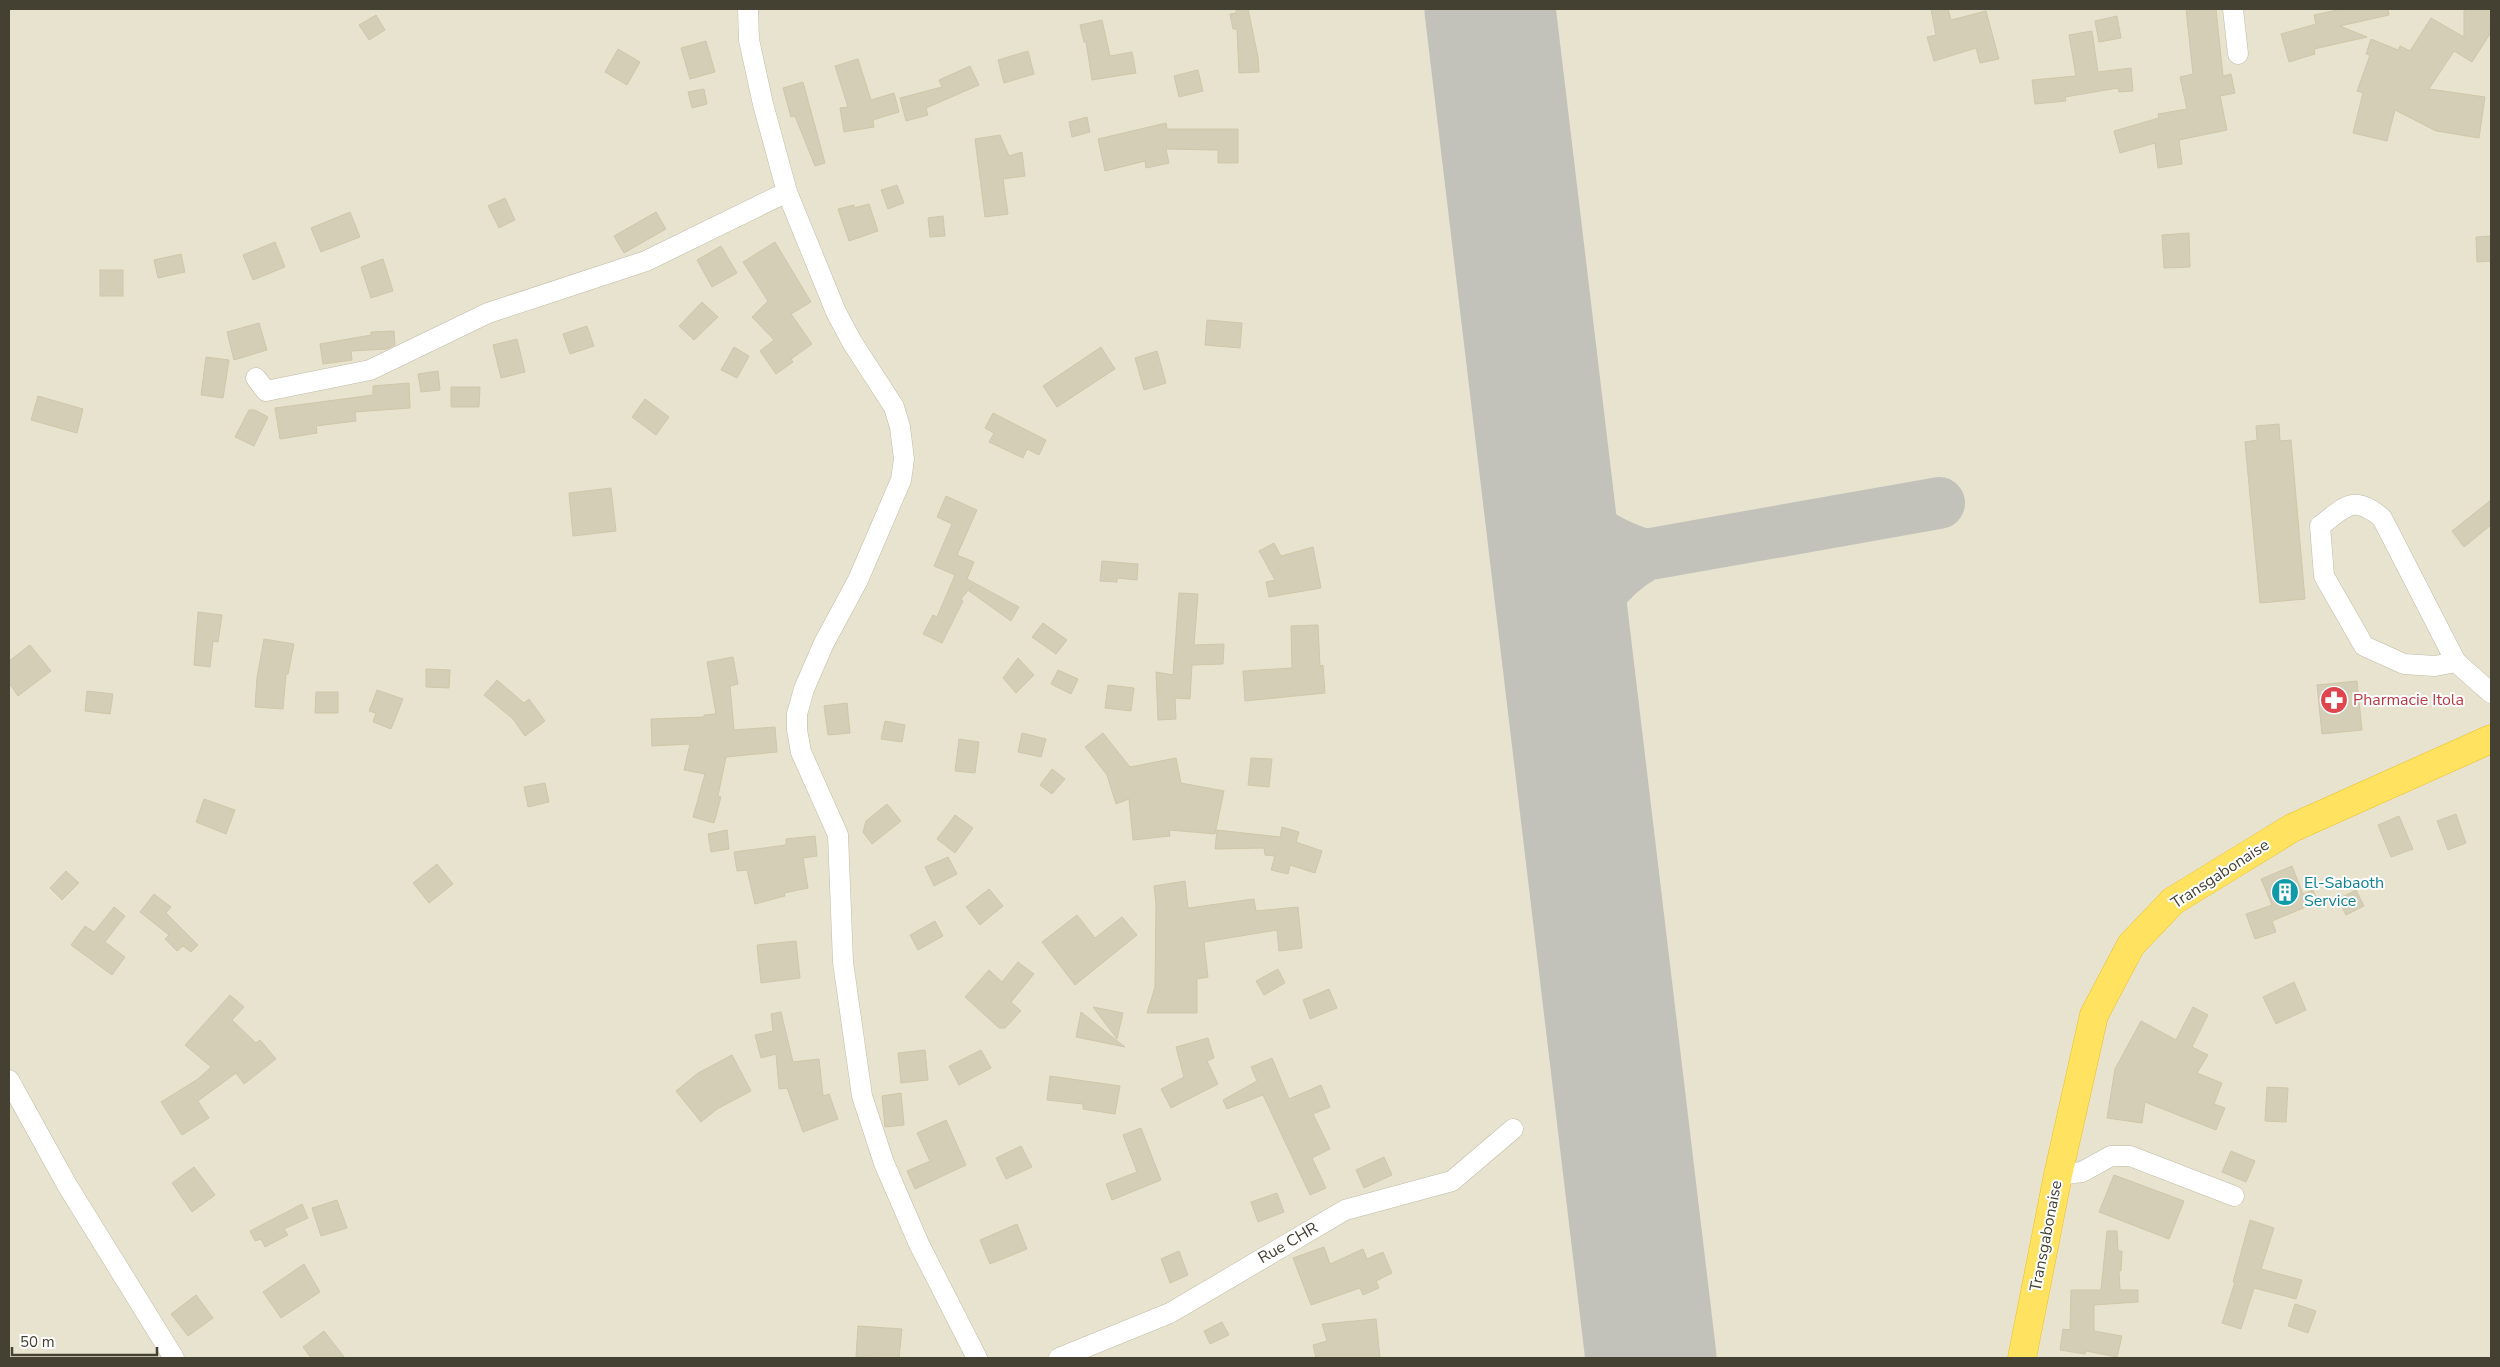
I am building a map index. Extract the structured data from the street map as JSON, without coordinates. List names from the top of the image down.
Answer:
{
  "streets": {
    "highway": ["Transgabonaise"],
    "street": ["Rue CHR"]
  },
  "places": {
    "pharmacy": ["Pharmacie Itola"],
    "building": ["El-Sabaoth Service"]
  },
  "scale_bar": "50 m"
}
